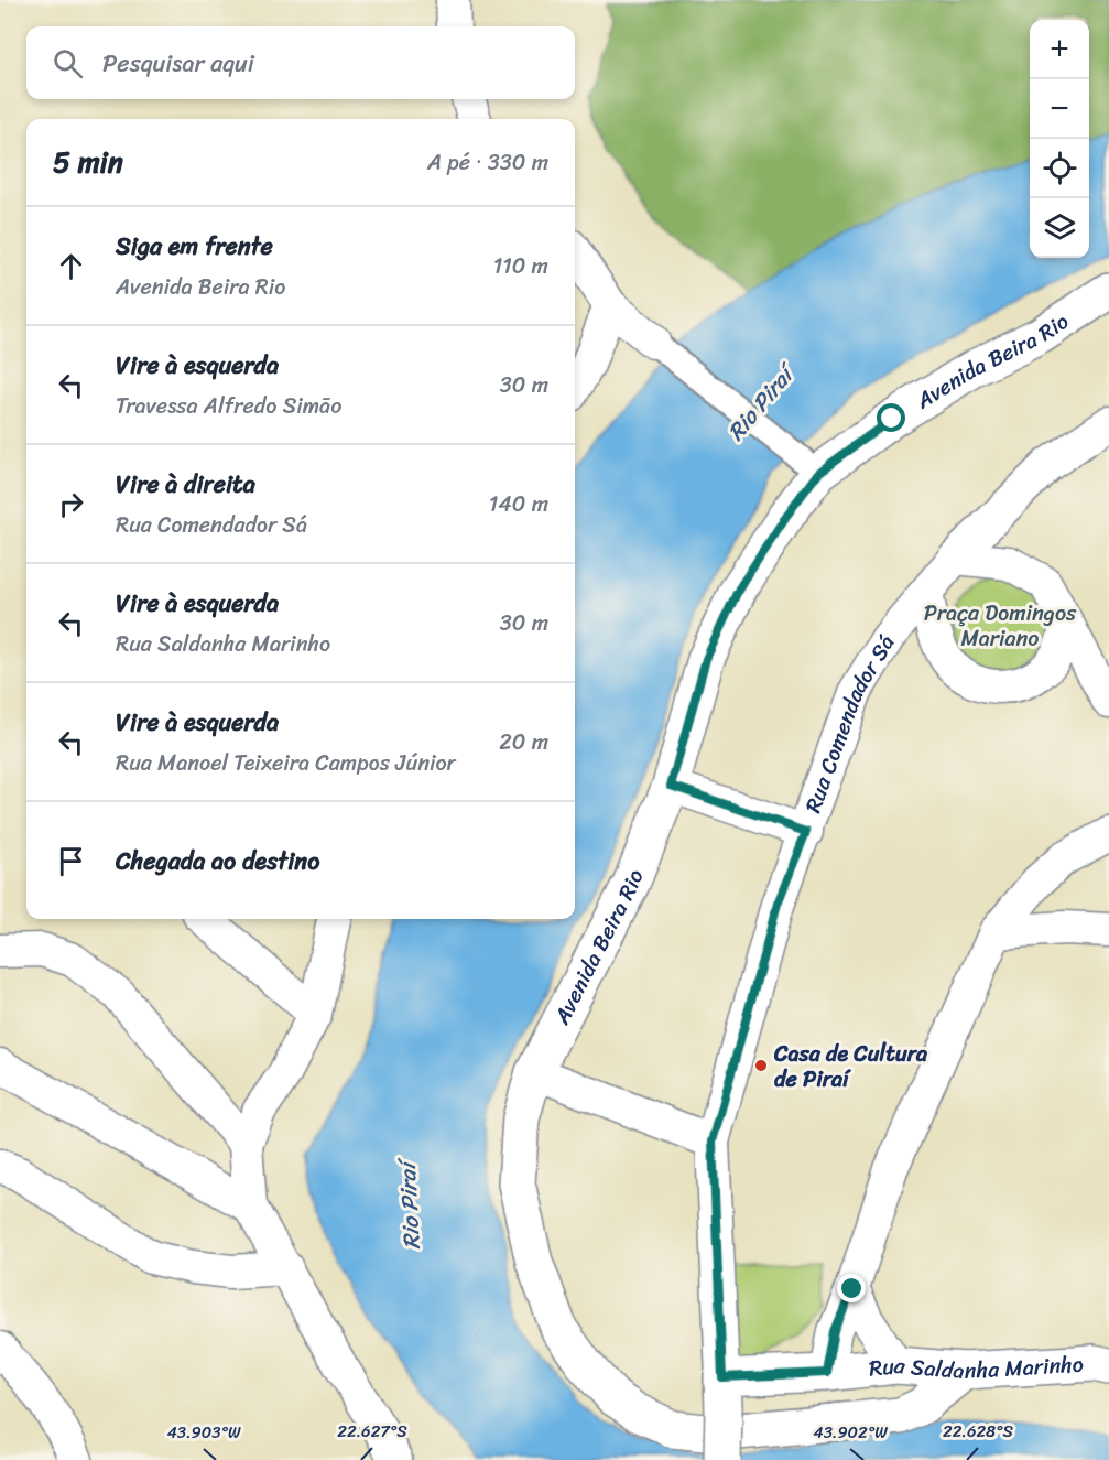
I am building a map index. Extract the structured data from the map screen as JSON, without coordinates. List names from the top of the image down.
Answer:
{
  "streets": {
    "street": ["Avenida Beira Rio", "Rua Comendador Sá", "Rua Saldanha Marinho"]
  },
  "crossings": [
    ["Avenida Beira Rio", "Rua Saldanha Marinho"],
    ["Rua Comendador Sá", "Rua Saldanha Marinho"]
  ],
  "water": ["Rio Piraí"],
  "parks": ["Praça Domingos Mariano"],
  "places": ["Casa de Cultura de Piraí"],
  "page": {
    "map_buttons": ["+", "−"],
    "search": "Pesquisar aqui",
    "heading": ["5 min", "A pé · 330 m"],
    "list": [
      ["Siga em frente", "Avenida Beira Rio", "110 m"],
      ["Vire à esquerda", "Travessa Alfredo Simão", "30 m"],
      ["Vire à direita", "Rua Comendador Sá", "140 m"],
      ["Vire à esquerda", "Rua Saldanha Marinho", "30 m"],
      ["Vire à esquerda", "Rua Manoel Teixeira Campos Júnior", "20 m"],
      "Chegada ao destino"
    ]
  },
  "coordinates": [
    "22.627°S",
    "22.628°S",
    "43.903°W",
    "43.902°W"
  ]
}
